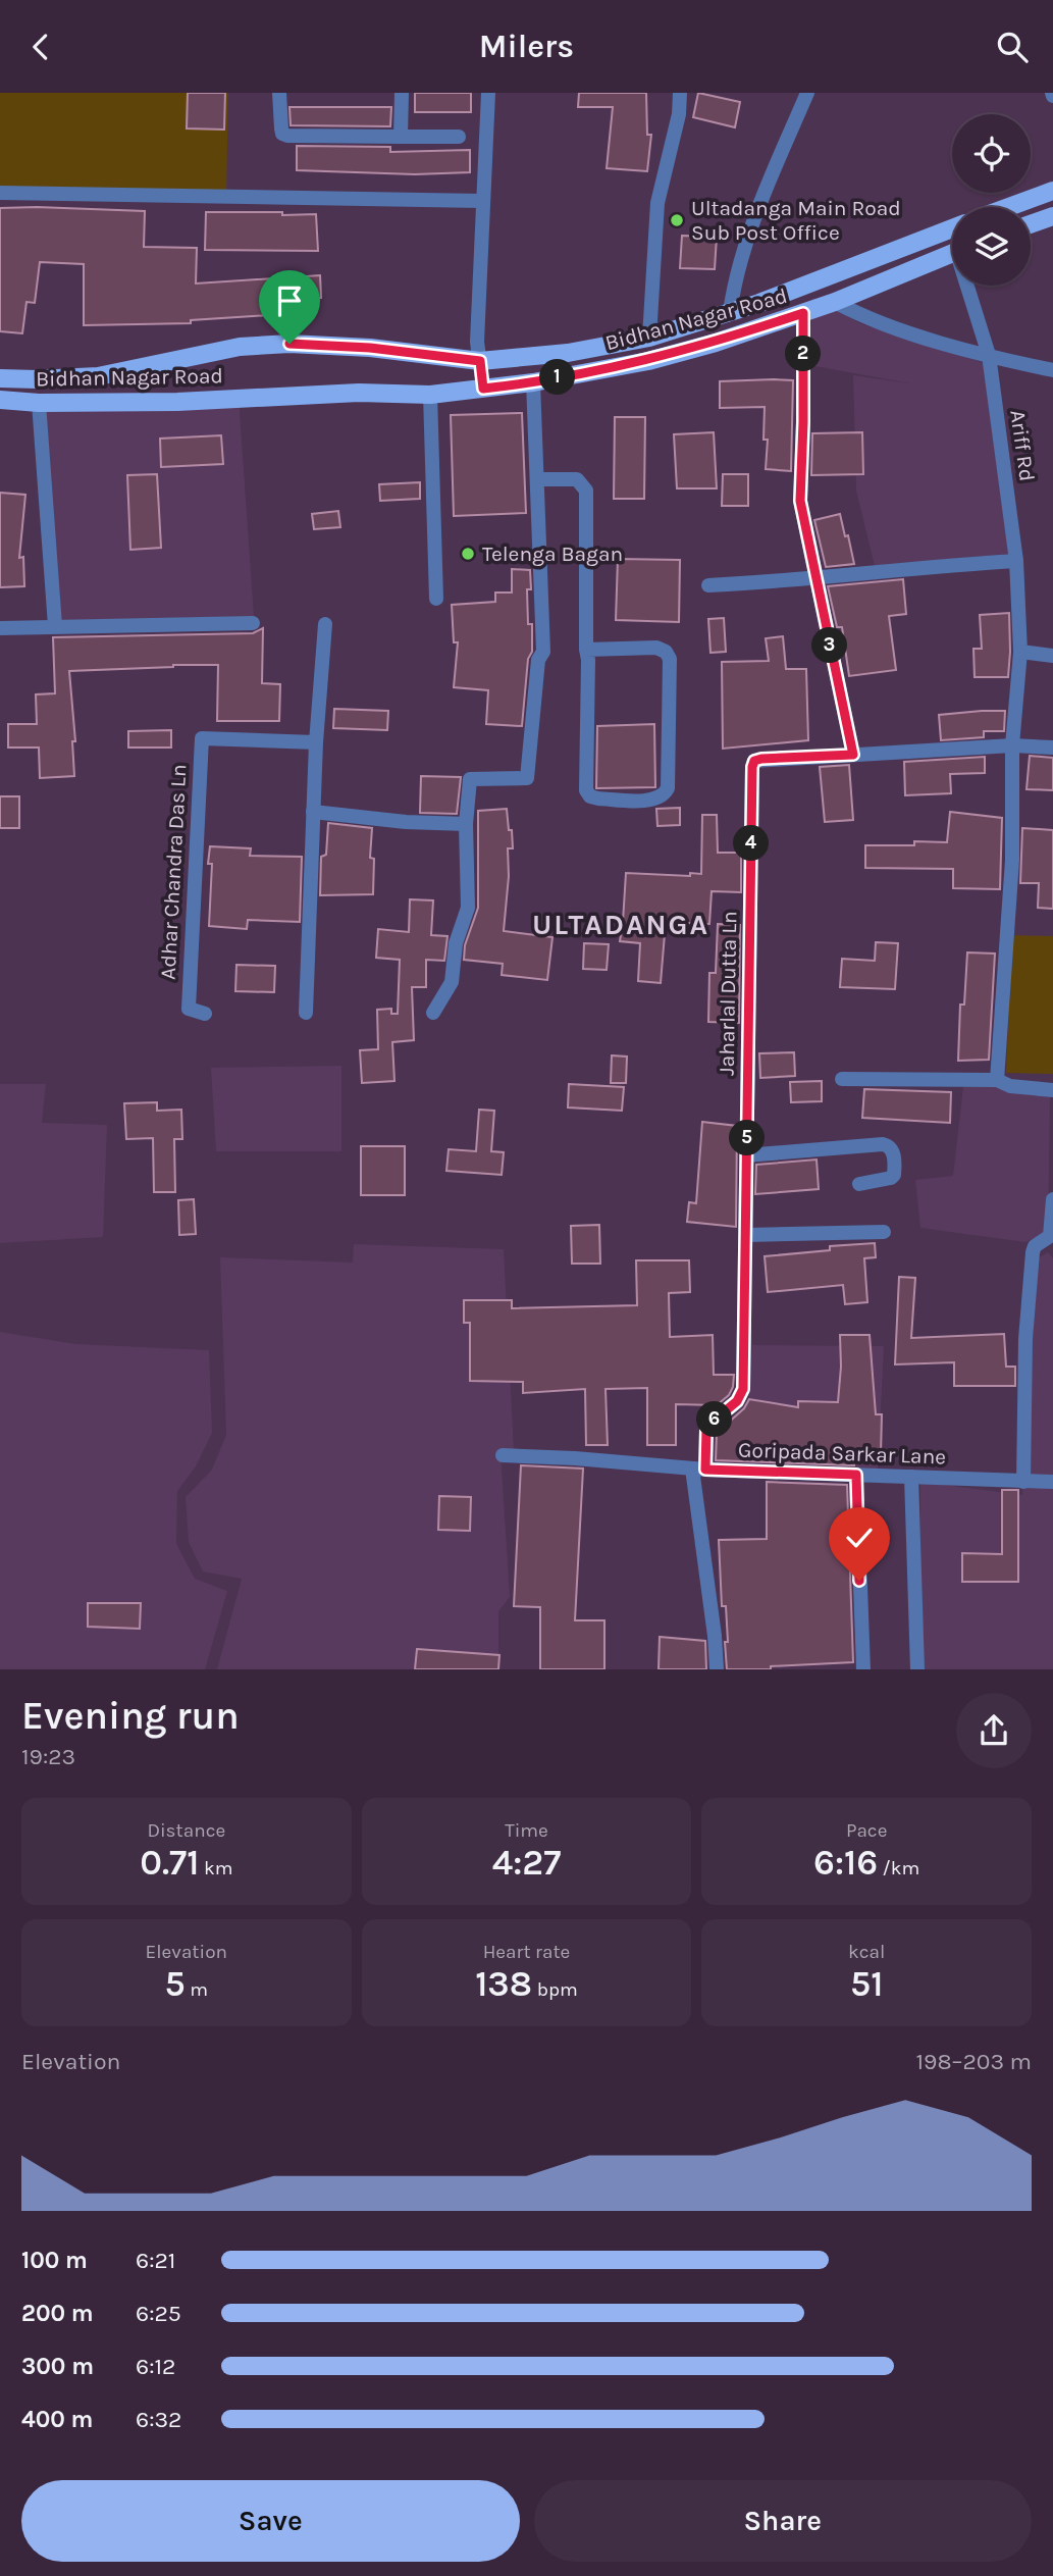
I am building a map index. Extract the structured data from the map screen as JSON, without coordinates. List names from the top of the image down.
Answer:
{
  "streets": {
    "main road": ["Bidhan Nagar Road"],
    "street": [
      "Ariff Rd",
      "Adhar Chandra Das Ln",
      "Jaharlal Dutta Ln",
      "Goripada Sarkar Lane"
    ]
  },
  "crossings": [
    ["Ariff Rd", "Jaharlal Dutta Ln"],
    ["Jaharlal Dutta Ln", "Goripada Sarkar Lane"]
  ],
  "districts": ["ULTADANGA"],
  "places": ["Ultadanga Main Road Sub Post Office", "Telenga Bagan"],
  "page": {
    "header": "Milers",
    "pins": [
      "2",
      "1",
      "3",
      "4",
      "5",
      "6"
    ],
    "heading": ["Evening run", "19:23"],
    "stats": [
      ["Distance", "0.71 km"],
      ["Time", "4:27"],
      ["Pace", "6:16 /km"],
      ["Elevation", "5 m"],
      ["Heart rate", "138 bpm"],
      ["kcal", "51"]
    ],
    "chart": ["Elevation", "198–203 m"],
    "list": [
      {
        "name": "100 m",
        "note": "6:21"
      },
      {
        "name": "200 m",
        "note": "6:25"
      },
      {
        "name": "300 m",
        "note": "6:12"
      },
      {
        "name": "400 m",
        "note": "6:32"
      }
    ],
    "buttons": ["Save", "Share"]
  }
}
